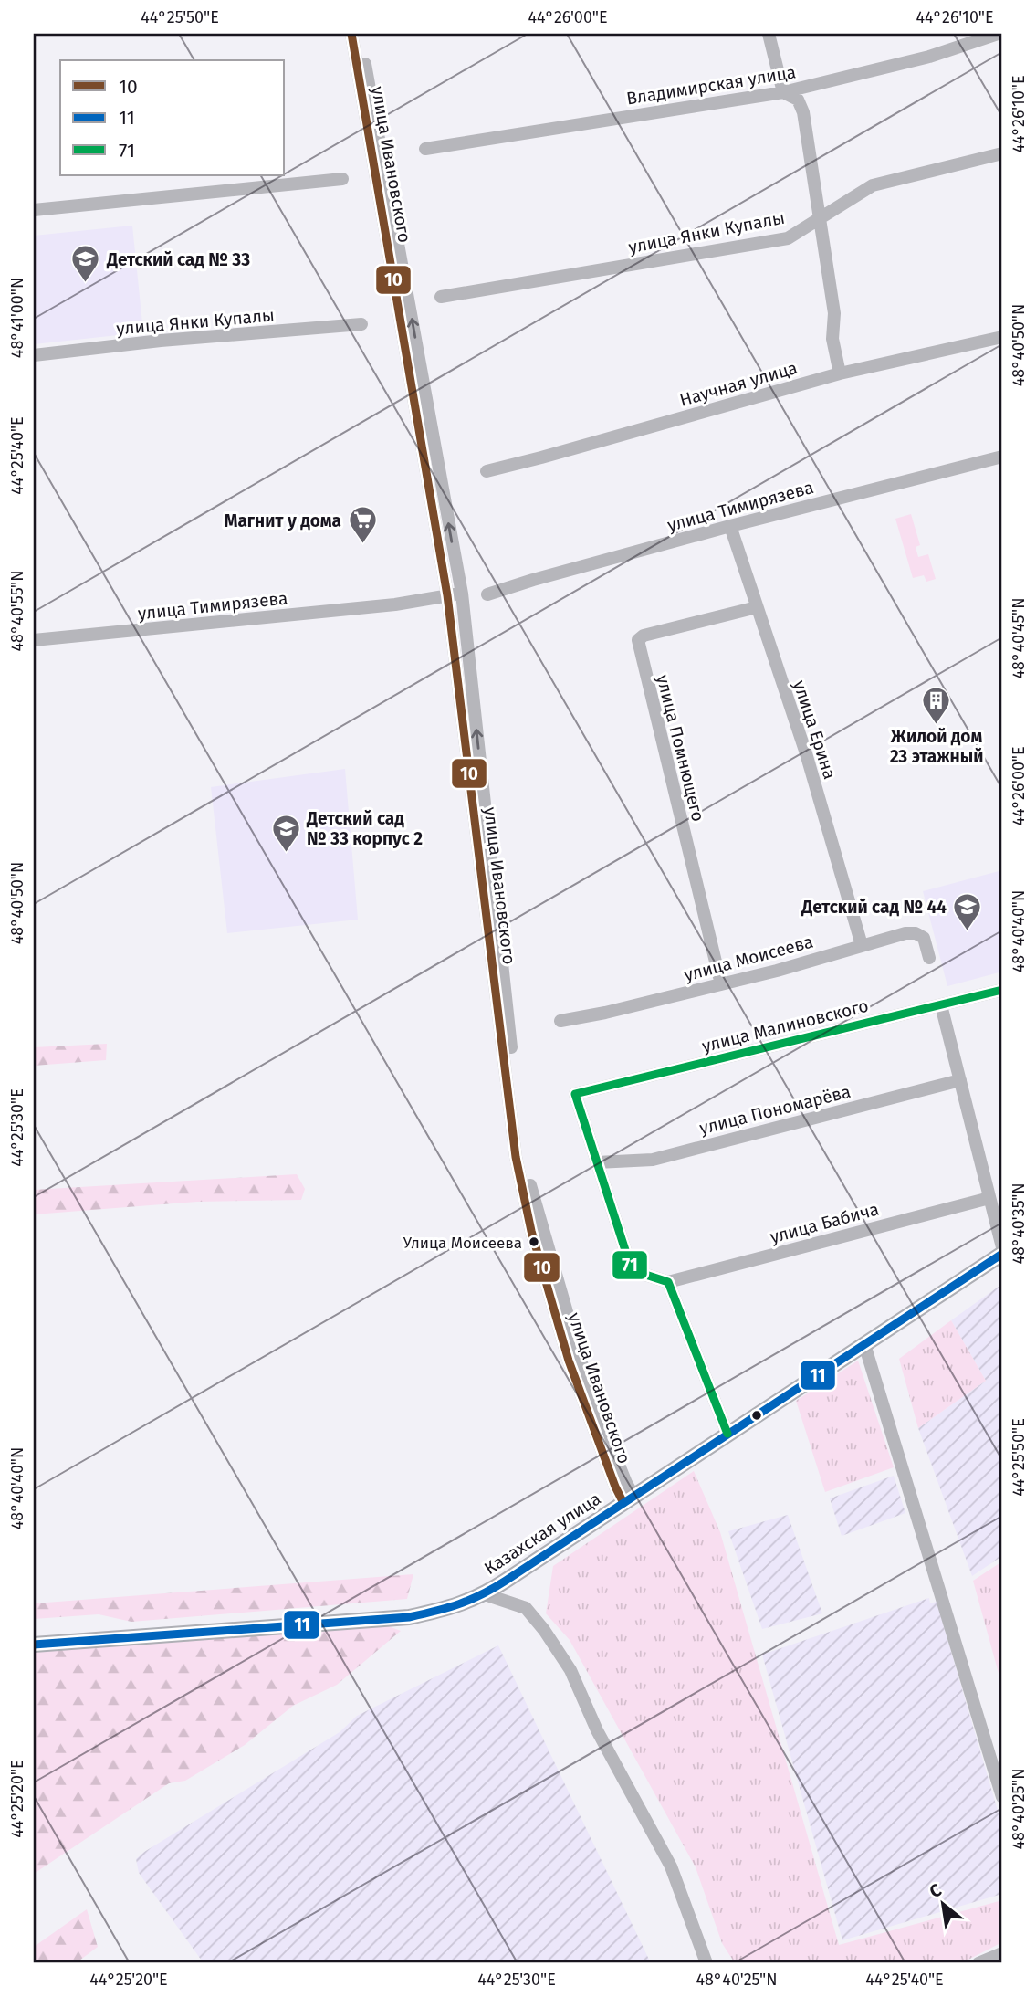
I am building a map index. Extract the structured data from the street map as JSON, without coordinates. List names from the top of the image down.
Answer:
{
  "streets": {
    "main road": ["Казахская улица"],
    "street": [
      "Владимирская улица",
      "улица Ивановского",
      "улица Янки Купалы",
      "Научная улица",
      "улица Тимирязева",
      "улица Ерина",
      "улица Помнющего",
      "улица Моисеева",
      "улица Малиновского",
      "улица Пономарёва",
      "улица Бабича"
    ]
  },
  "crossings": [
    ["улица Ивановского", "улица Тимирязева"],
    ["улица Ивановского", "Казахская улица"],
    ["улица Тимирязева", "улица Ерина"],
    ["улица Ерина", "улица Помнющего"],
    ["улица Ерина", "улица Моисеева"],
    ["улица Помнющего", "улица Моисеева"],
    ["улица Малиновского", "улица Пономарёва"]
  ],
  "places": {
    "school or university": ["Детский сад № 33", "Детский сад № 33 корпус 2", "Детский сад № 44"],
    "supermarket": ["Магнит у дома"],
    "building": ["Жилой дом 23 этажный"],
    "other": ["Улица Моисеева"]
  },
  "lines": ["transit line 10", "transit line 71", "transit line 11"],
  "legend": ["10", "11", "71"],
  "north": "top left",
  "coordinates": [
    "44°25'50\"E",
    "44°26'00\"E",
    "44°26'10\"E",
    "48°41'00\"N",
    "48°40'50\"N",
    "44°25'40\"E",
    "48°40'55\"N",
    "48°40'45\"N",
    "48°40'40\"N",
    "44°25'30\"E",
    "48°40'35\"N",
    "44°25'20\"E",
    "48°40'25\"N"
  ]
}
